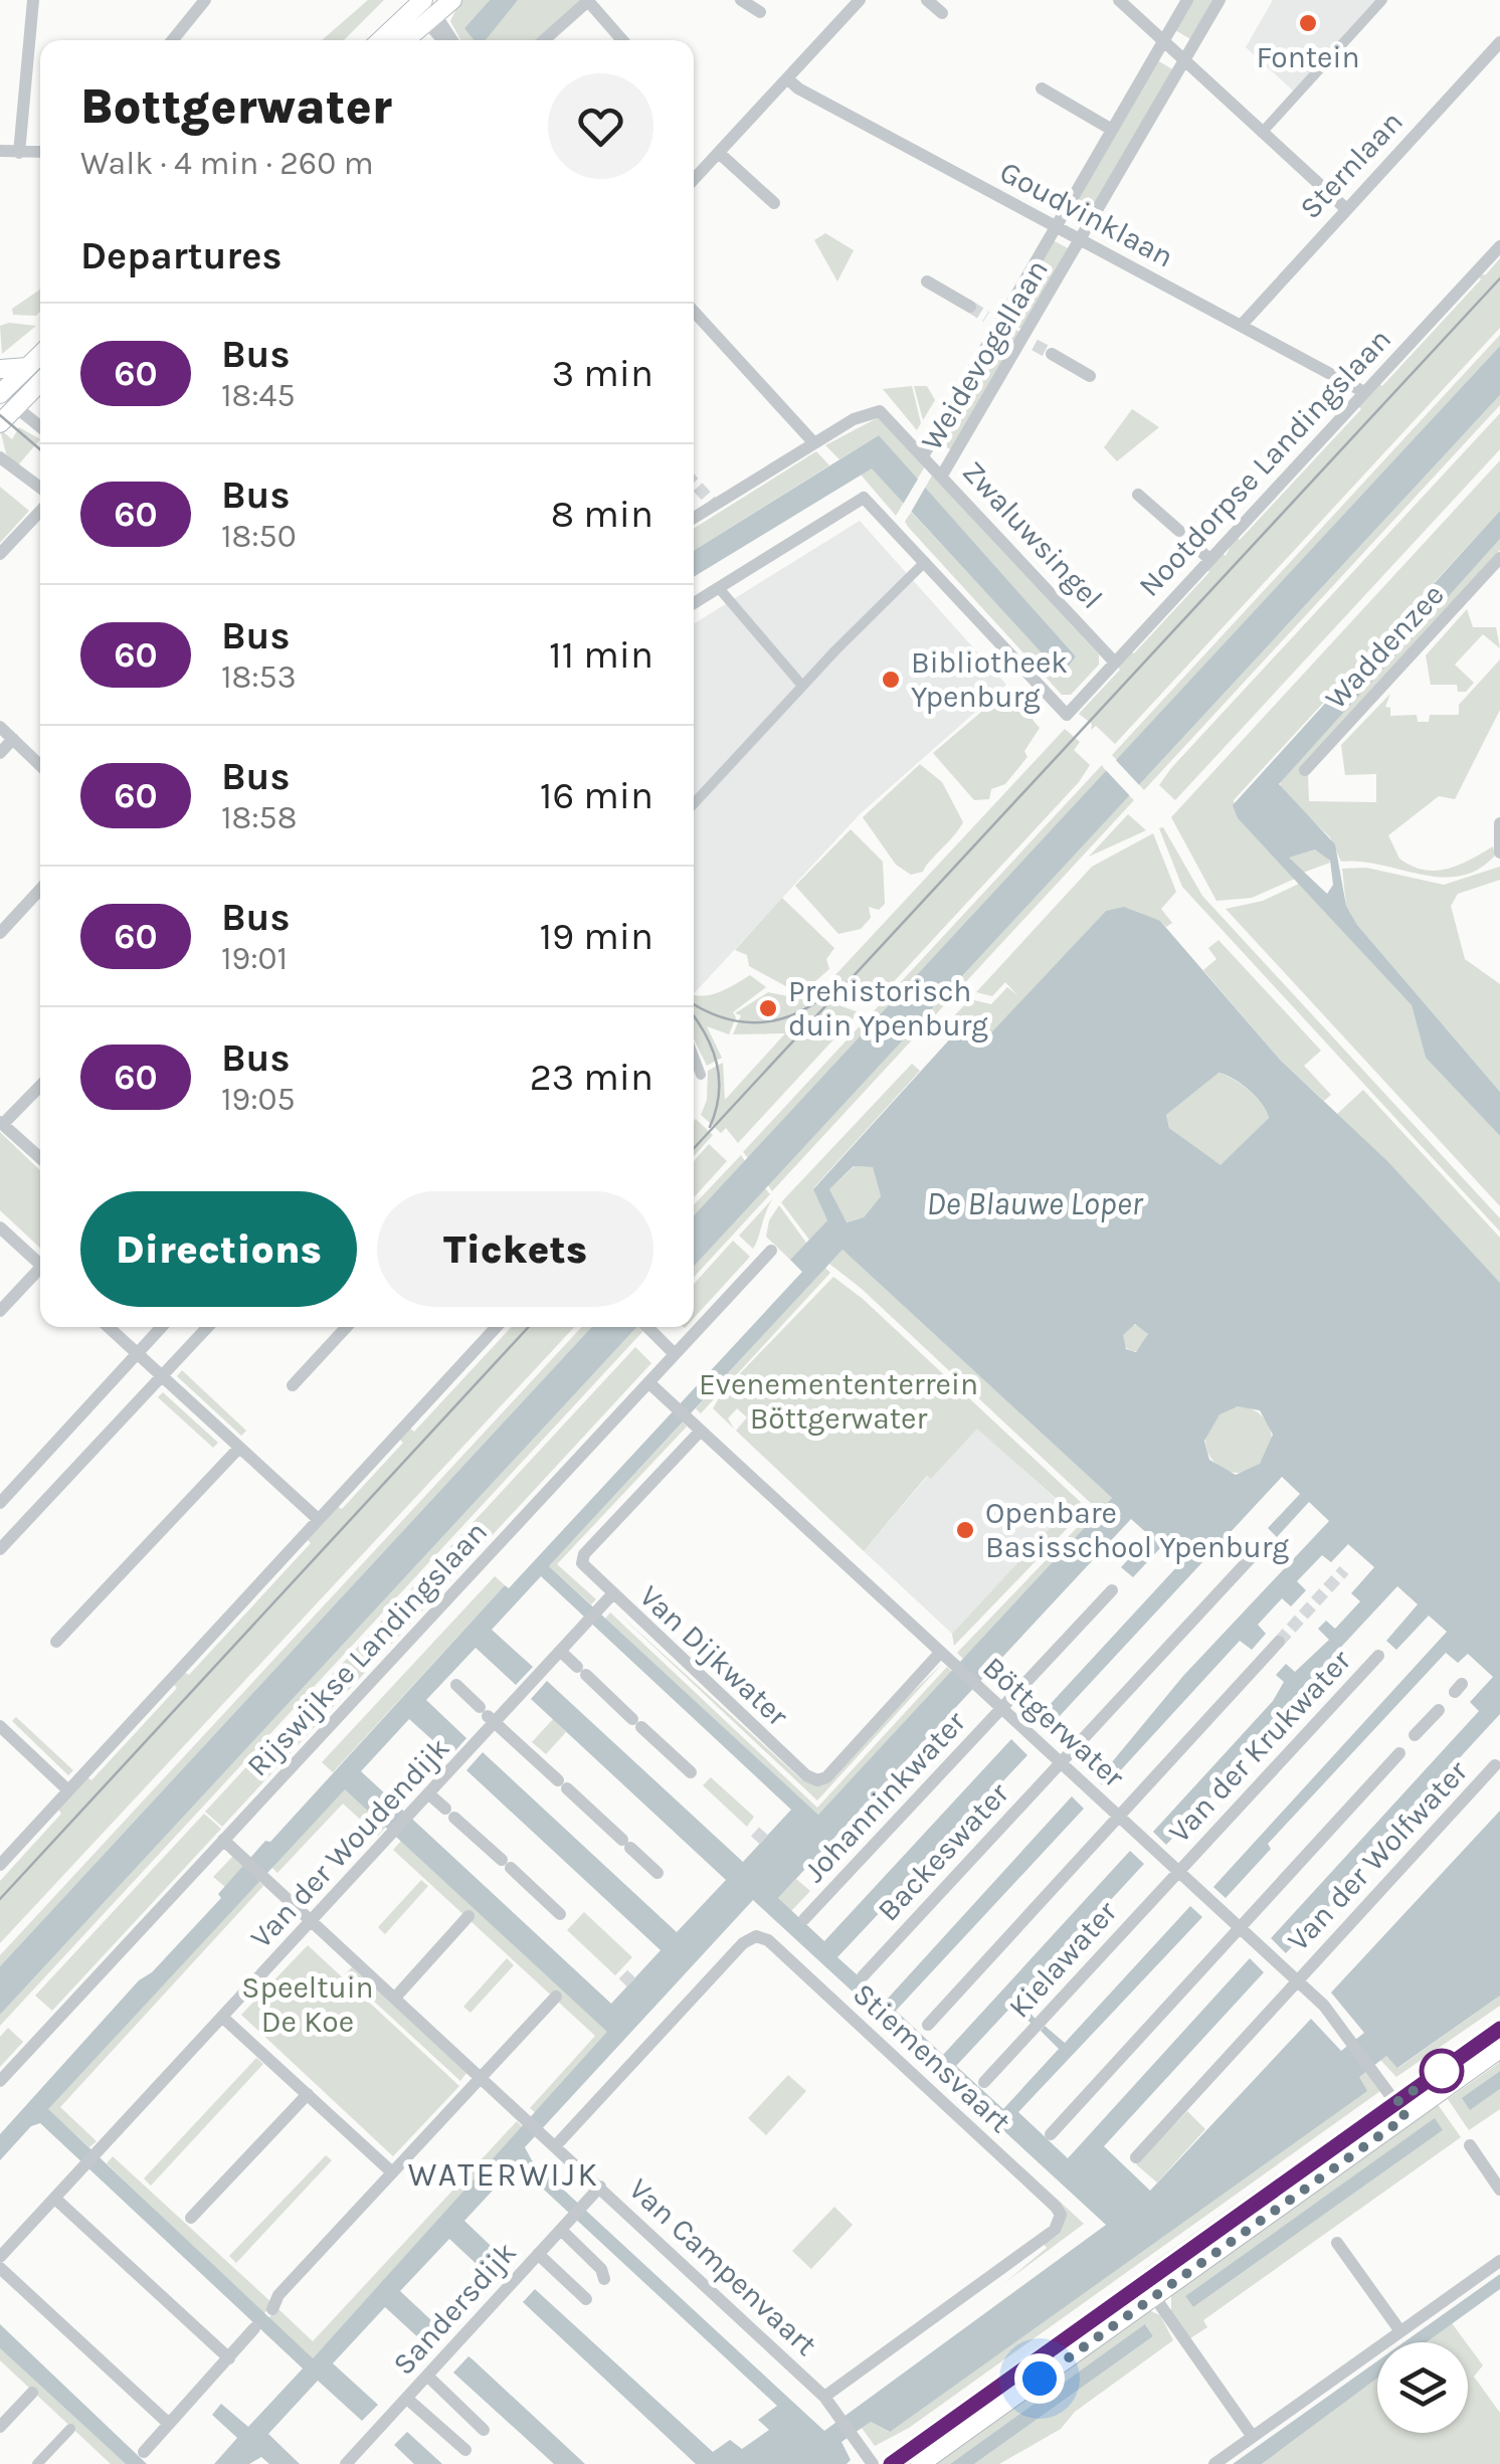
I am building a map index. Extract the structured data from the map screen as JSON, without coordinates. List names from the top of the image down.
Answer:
{
  "streets": {
    "street": [
      "Sternlaan",
      "Goudvinklaan",
      "Weidevogellaan",
      "Nootdorpse Landingslaan",
      "Zwaluwsingel",
      "Waddenzee",
      "Rijswijkse Landingslaan",
      "Van Dijkwater",
      "Böttgerwater",
      "Van der Krukwater",
      "Johanninkwater",
      "Van der Woudendijk",
      "Backeswater",
      "Van der Wolfwater",
      "Kielawater",
      "Stiemensvaart",
      "Van Campenvaart",
      "Sandersdijk"
    ]
  },
  "crossings": [
    ["Sternlaan", "Goudvinklaan"],
    ["Goudvinklaan", "Weidevogellaan"],
    ["Goudvinklaan", "Nootdorpse Landingslaan"],
    ["Weidevogellaan", "Zwaluwsingel"],
    ["Nootdorpse Landingslaan", "Zwaluwsingel"],
    ["Rijswijkse Landingslaan", "Böttgerwater"],
    ["Rijswijkse Landingslaan", "Van Campenvaart"],
    ["Van Dijkwater", "Böttgerwater"],
    ["Van Dijkwater", "Van der Woudendijk"],
    ["Böttgerwater", "Van der Krukwater"],
    ["Böttgerwater", "Johanninkwater"],
    ["Böttgerwater", "Backeswater"],
    ["Böttgerwater", "Van der Wolfwater"],
    ["Böttgerwater", "Kielawater"],
    ["Van der Krukwater", "Kielawater"],
    ["Van der Woudendijk", "Van Campenvaart"],
    ["Stiemensvaart", "Van Campenvaart"],
    ["Van Campenvaart", "Sandersdijk"]
  ],
  "districts": ["WATERWIJK"],
  "water": ["De Blauwe Loper"],
  "parks": ["Evenemententerrein Böttgerwater", "Speeltuin De Koe"],
  "places": [
    "Fontein",
    "Bibliotheek Ypenburg",
    "Prehistorisch duin Ypenburg",
    "Openbare Basisschool Ypenburg"
  ],
  "lines": ["bus line 60"],
  "page": {
    "heading": [
      ["Bottgerwater", "Walk · 4 min · 260 m"],
      "Departures"
    ],
    "list": [
      {
        "mark": "60",
        "name": "Bus",
        "note": "18:45",
        "value": "3 min"
      },
      {
        "mark": "60",
        "name": "Bus",
        "note": "18:50",
        "value": "8 min"
      },
      {
        "mark": "60",
        "name": "Bus",
        "note": "18:53",
        "value": "11 min"
      },
      {
        "mark": "60",
        "name": "Bus",
        "note": "18:58",
        "value": "16 min"
      },
      {
        "mark": "60",
        "name": "Bus",
        "note": "19:01",
        "value": "19 min"
      },
      {
        "mark": "60",
        "name": "Bus",
        "note": "19:05",
        "value": "23 min"
      }
    ],
    "buttons": ["Directions", "Tickets"]
  }
}
